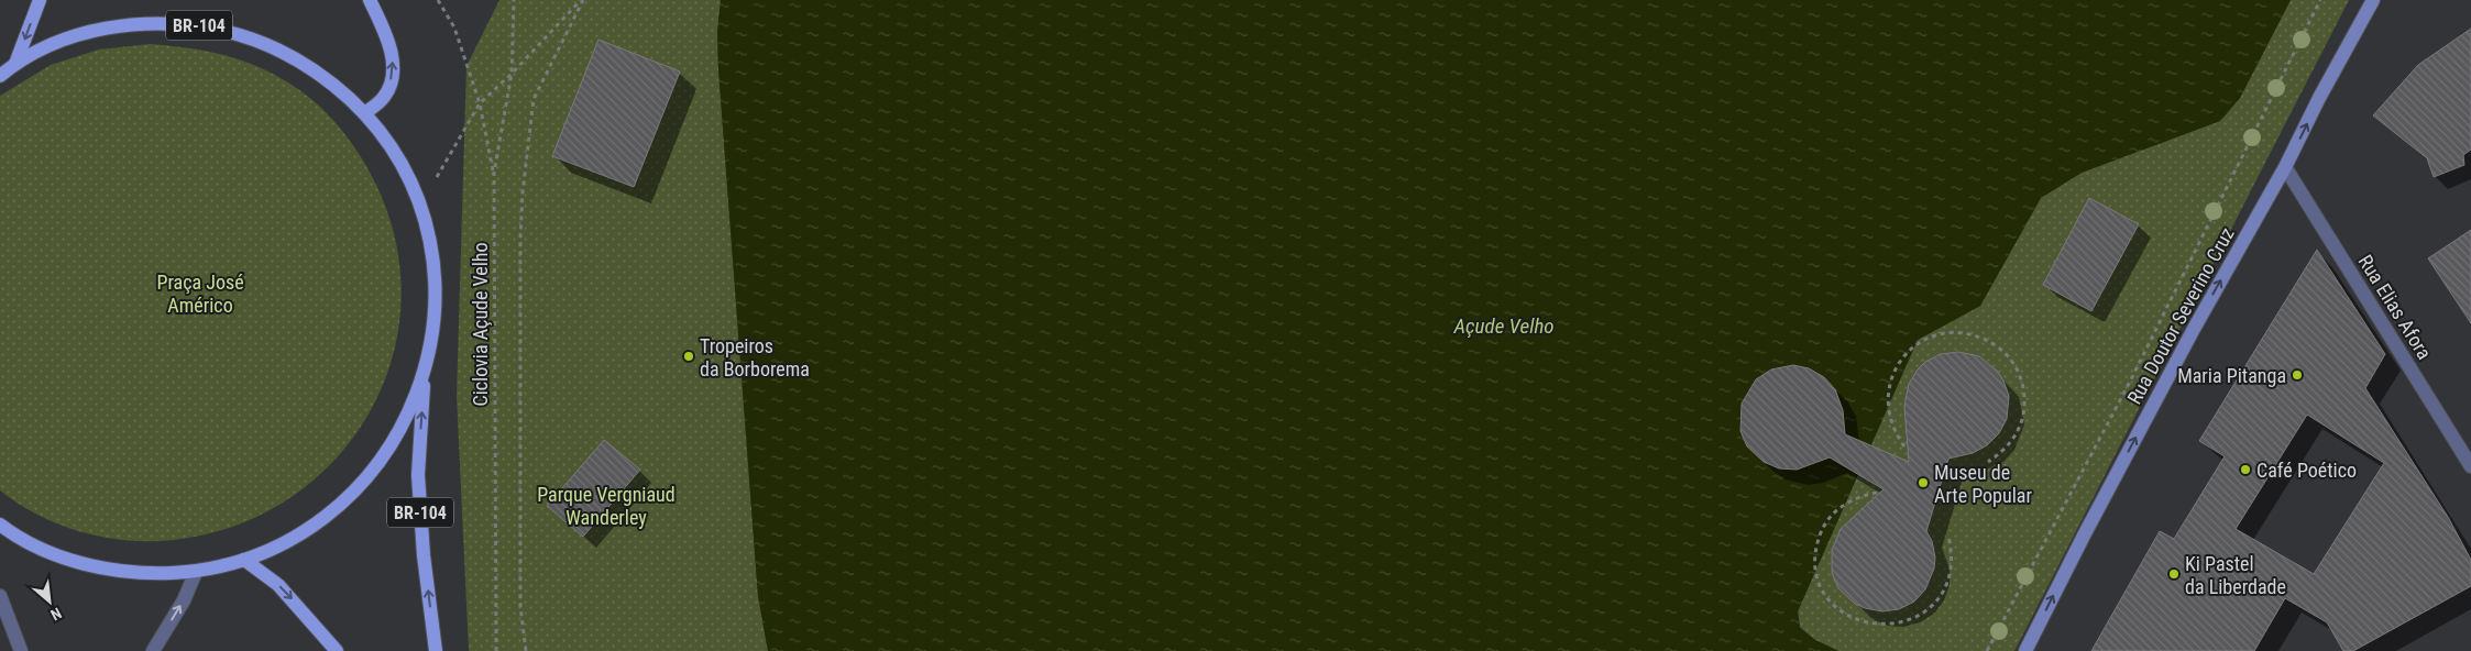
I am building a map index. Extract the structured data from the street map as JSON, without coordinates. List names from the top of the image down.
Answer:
{
  "streets": {
    "main road": ["BR-104", "Rua Doutor Severino Cruz"],
    "street": ["Rua Elias Afora"],
    "path": ["Ciclovia Açude Velho"]
  },
  "crossings": [
    ["Rua Elias Afora", "Rua Doutor Severino Cruz"]
  ],
  "one_way": ["Rua Doutor Severino Cruz"],
  "water": ["Açude Velho"],
  "parks": ["Praça José Américo", "Parque Vergniaud Wanderley"],
  "places": [
    "Tropeiros da Borborema",
    "Maria Pitanga",
    "Café Poético",
    "Museu de Arte Popular",
    "Ki Pastel da Liberdade"
  ],
  "north": "bottom right"
}
